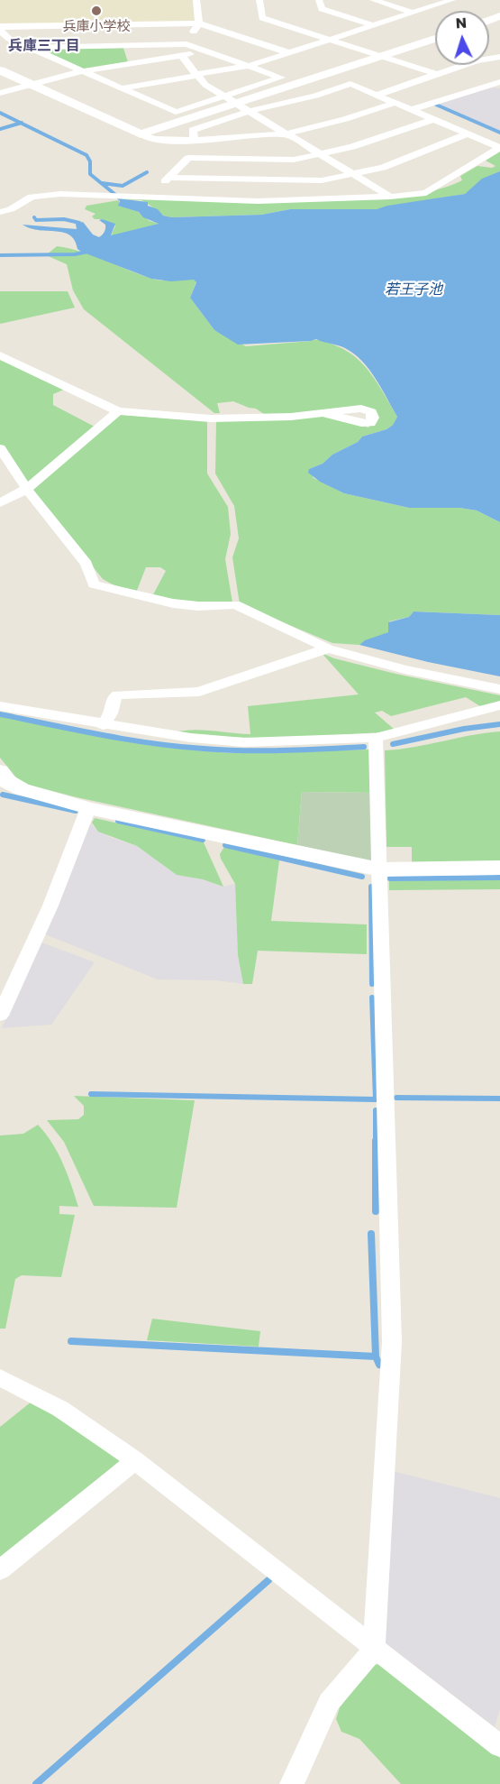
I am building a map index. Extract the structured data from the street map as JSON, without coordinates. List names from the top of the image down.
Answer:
{
  "districts": ["兵庫三丁目"],
  "water": ["若王子池"],
  "places": ["兵庫小学校"],
  "north": "top"
}
